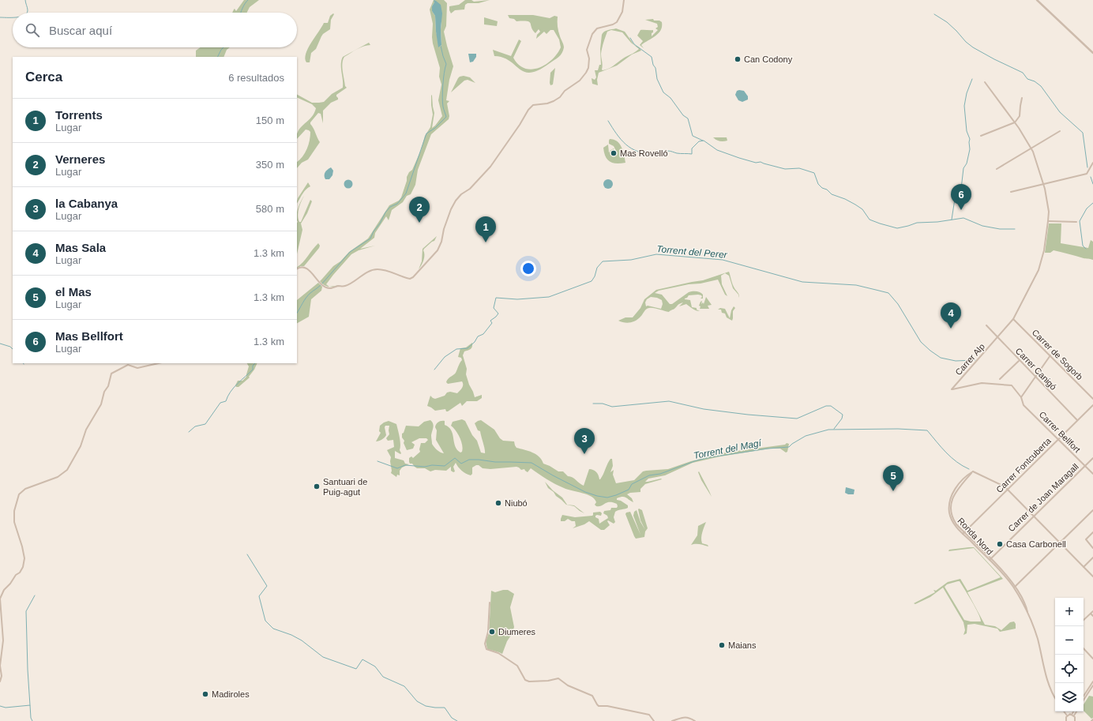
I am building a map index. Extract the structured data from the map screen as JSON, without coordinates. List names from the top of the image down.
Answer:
{
  "streets": {
    "street": [
      "Carrer de Sogorb",
      "Carrer Alp",
      "Carrer Canigó",
      "Carrer Bellfort",
      "Carrer Fontcuberta",
      "Carrer de Joan Maragall",
      "Ronda Nord"
    ]
  },
  "crossings": [
    ["Carrer de Sogorb", "Carrer Alp"],
    ["Carrer Alp", "Carrer Canigó"],
    ["Carrer Alp", "Carrer Bellfort"],
    ["Carrer Canigó", "Carrer Fontcuberta"],
    ["Carrer Bellfort", "Carrer Fontcuberta"],
    ["Carrer Bellfort", "Carrer de Joan Maragall"],
    ["Carrer Fontcuberta", "Ronda Nord"],
    ["Carrer de Joan Maragall", "Ronda Nord"]
  ],
  "water": ["Torrent del Perer", "Torrent del Magí"],
  "places": [
    "Can Codony",
    "Mas Rovelló",
    "Santuari de Puig-agut",
    "Niubó",
    "Casa Carbonell",
    "Diumeres",
    "Maians",
    "Madiroles"
  ],
  "page": {
    "search": "Buscar aquí",
    "heading": ["Cerca", "6 resultados"],
    "list": [
      {
        "mark": "1",
        "name": "Torrents",
        "note": "Lugar",
        "value": "150 m"
      },
      {
        "mark": "2",
        "name": "Verneres",
        "note": "Lugar",
        "value": "350 m"
      },
      {
        "mark": "3",
        "name": "la Cabanya",
        "note": "Lugar",
        "value": "580 m"
      },
      {
        "mark": "4",
        "name": "Mas Sala",
        "note": "Lugar",
        "value": "1.3 km"
      },
      {
        "mark": "5",
        "name": "el Mas",
        "note": "Lugar",
        "value": "1.3 km"
      },
      {
        "mark": "6",
        "name": "Mas Bellfort",
        "note": "Lugar",
        "value": "1.3 km"
      }
    ],
    "pins": [
      "6",
      "2",
      "1",
      "4",
      "3",
      "5"
    ],
    "map_buttons": ["+", "−"]
  }
}
